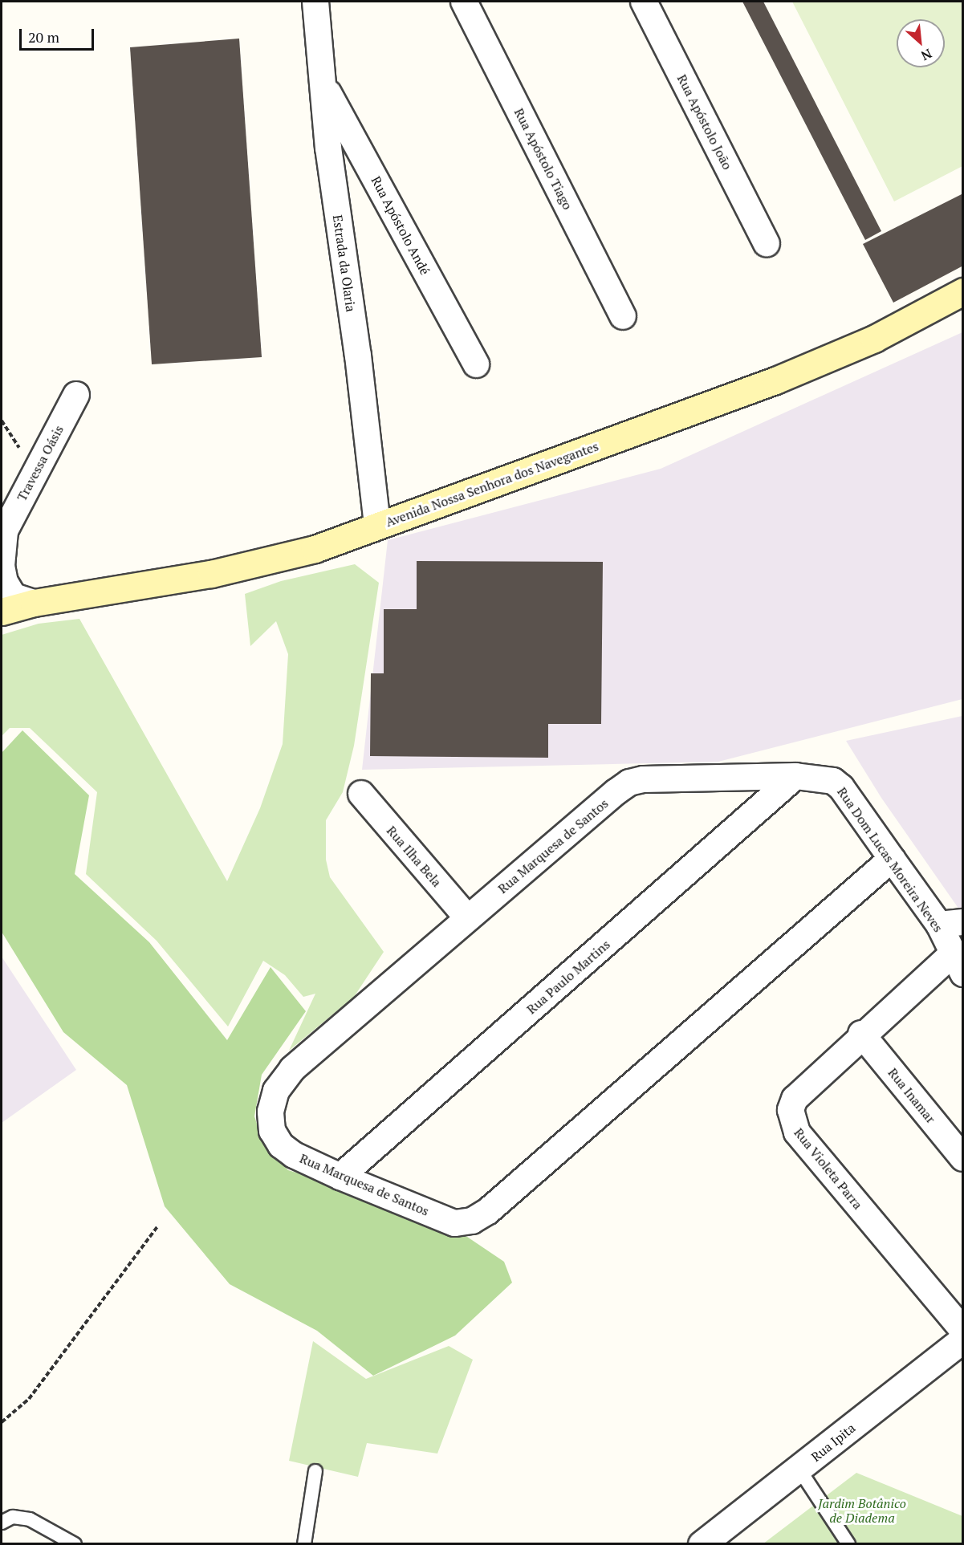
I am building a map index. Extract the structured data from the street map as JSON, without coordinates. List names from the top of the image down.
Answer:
{
  "streets": {
    "main road": ["Avenida Nossa Senhora dos Navegantes"],
    "street": [
      "Rua Apóstolo João",
      "Rua Apóstolo Tiago",
      "Rua Apóstolo Andé",
      "Estrada da Olaria",
      "Travessa Oásis",
      "Rua Marquesa de Santos",
      "Rua Ilha Bela",
      "Rua Dom Lucas Moreira Neves",
      "Rua Paulo Martins",
      "Rua Inamar",
      "Rua Violeta Parra",
      "Rua Ipita"
    ]
  },
  "crossings": [
    ["Rua Apóstolo Andé", "Estrada da Olaria"],
    ["Estrada da Olaria", "Avenida Nossa Senhora dos Navegantes"],
    ["Travessa Oásis", "Avenida Nossa Senhora dos Navegantes"],
    ["Rua Marquesa de Santos", "Rua Ilha Bela"],
    ["Rua Marquesa de Santos", "Rua Dom Lucas Moreira Neves"],
    ["Rua Marquesa de Santos", "Rua Paulo Martins"],
    ["Rua Dom Lucas Moreira Neves", "Rua Paulo Martins"],
    ["Rua Dom Lucas Moreira Neves", "Rua Violeta Parra"],
    ["Rua Inamar", "Rua Violeta Parra"]
  ],
  "parks": ["Jardim Botânico de Diadema"],
  "scale_bar": "20 m",
  "north": "bottom right"
}
